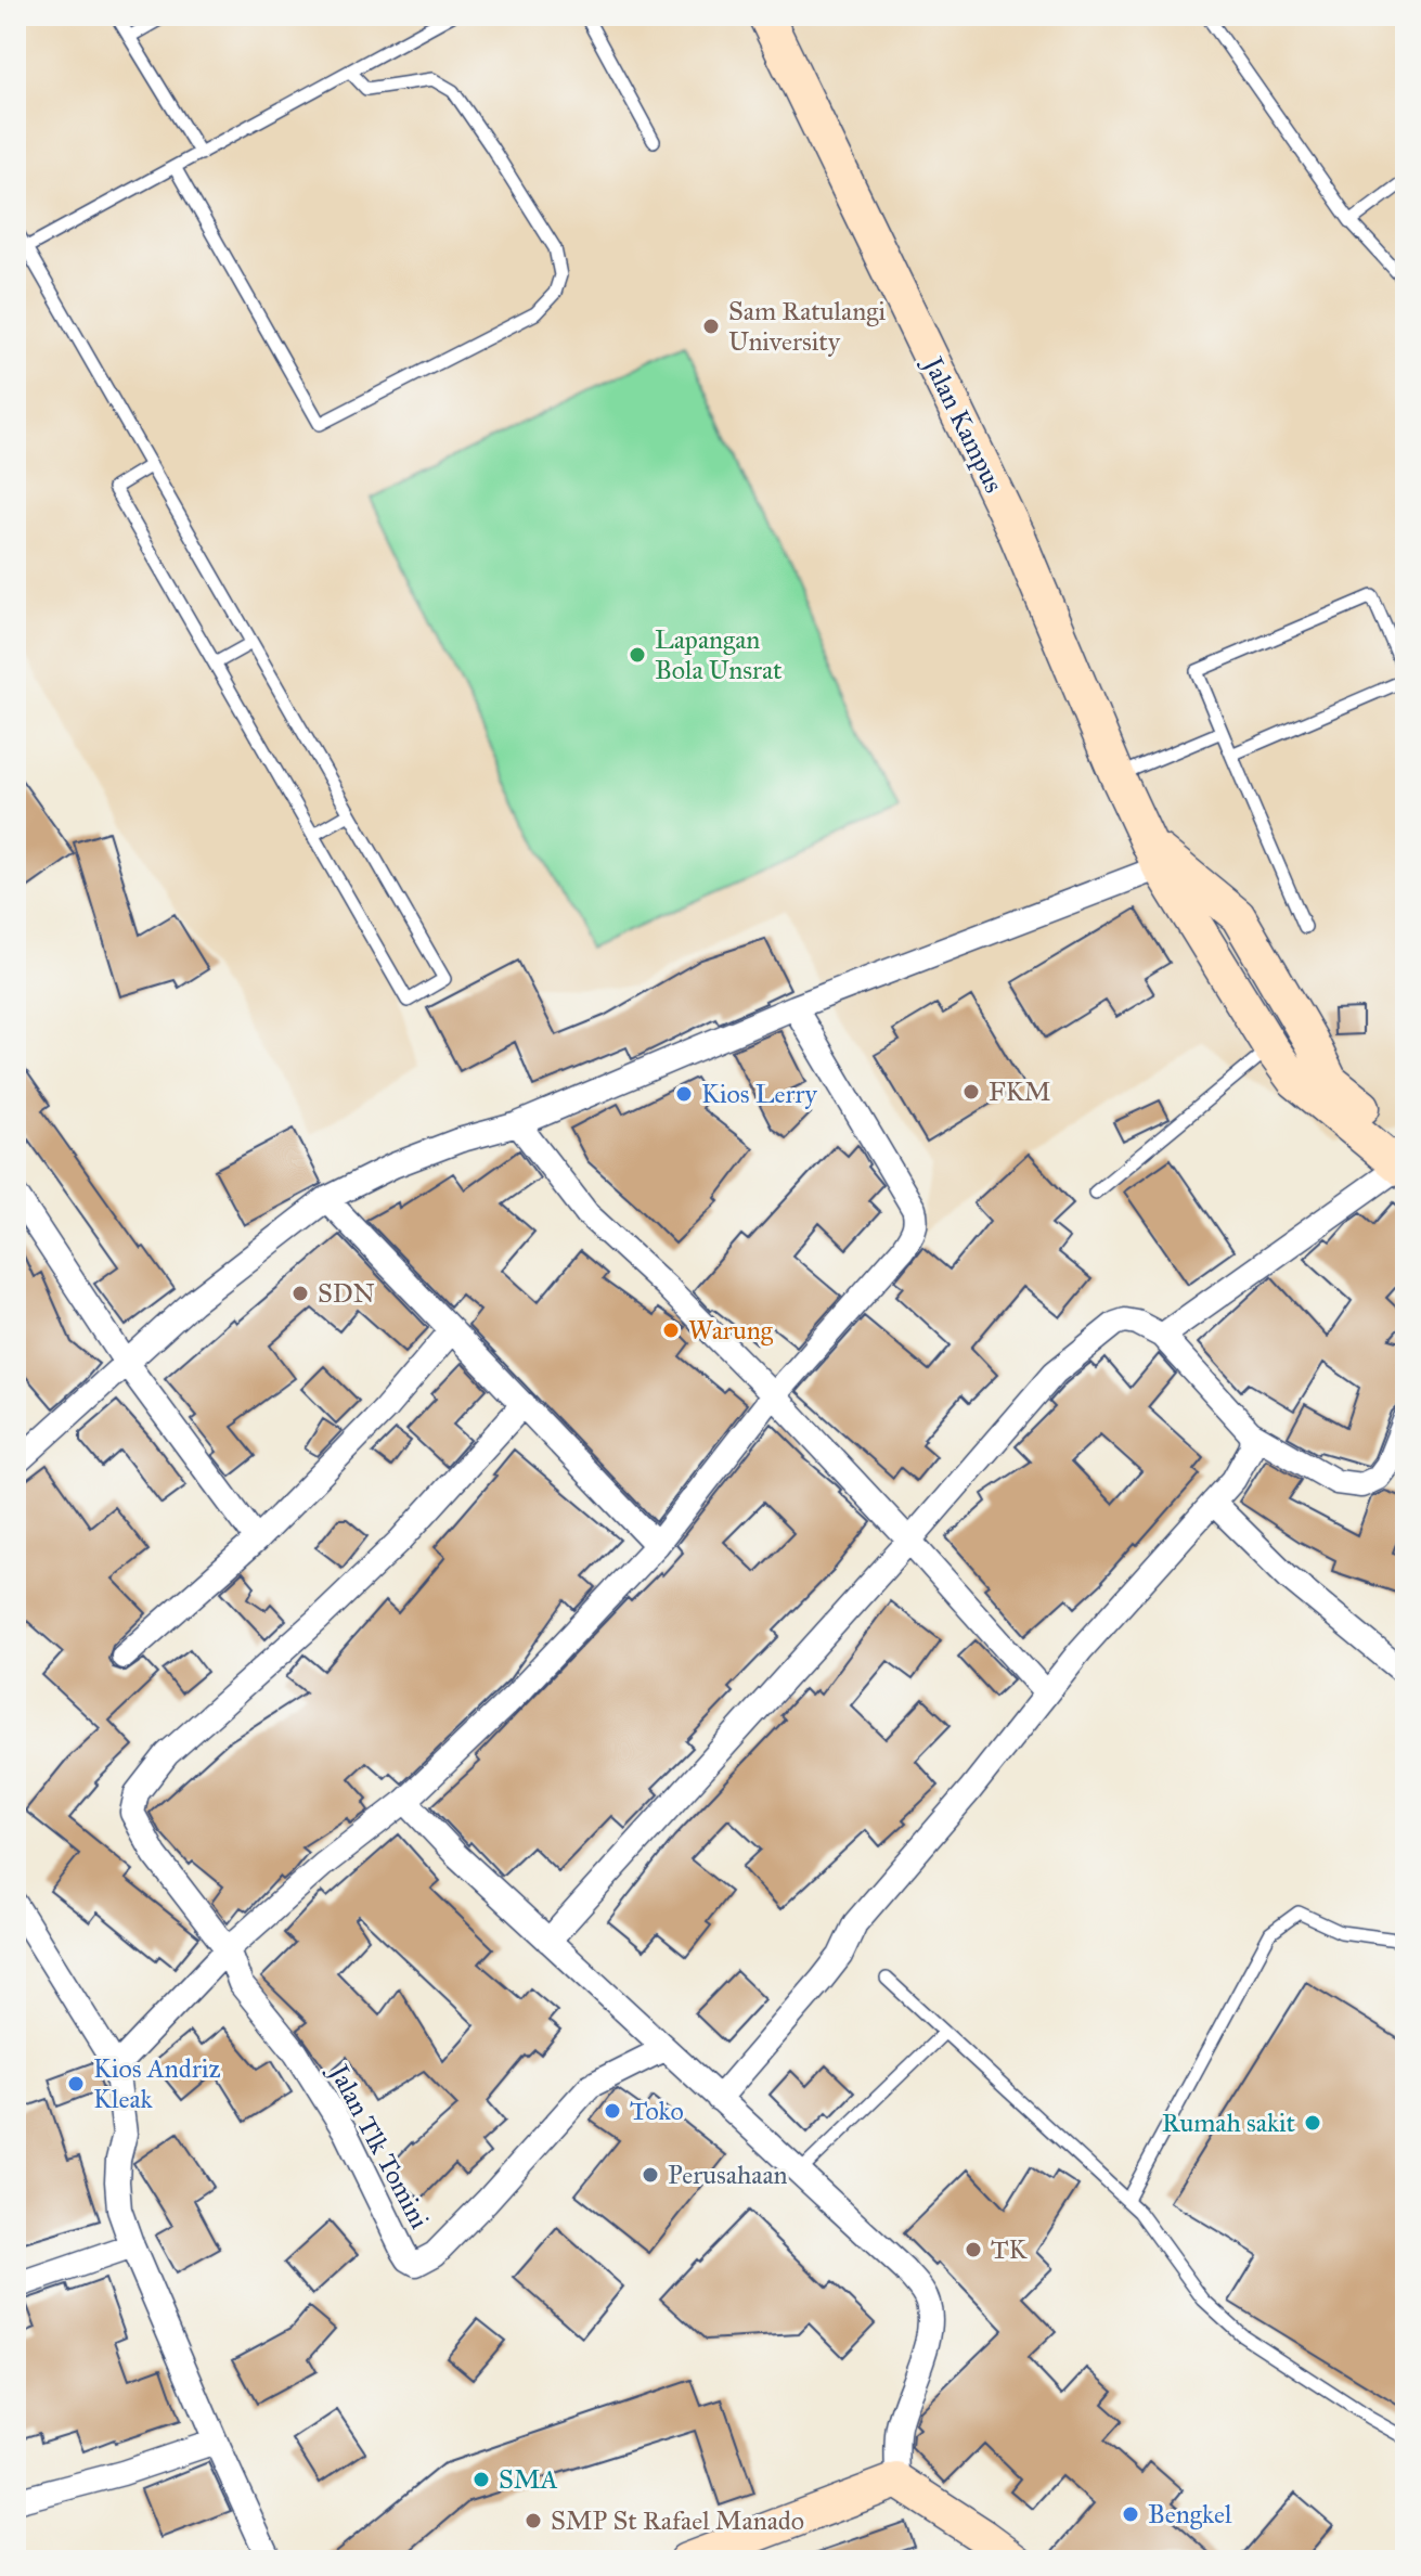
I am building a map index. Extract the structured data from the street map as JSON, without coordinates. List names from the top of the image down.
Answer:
{
  "streets": {
    "street": ["Jalan Kampus", "Jalan Tlk Tomini"]
  },
  "places": [
    "Sam Ratulangi University",
    "Lapangan Bola Unsrat",
    "FKM",
    "Kios Lerry",
    "SDN",
    "Warung",
    "Kios Andriz Kleak",
    "Toko",
    "Rumah sakit",
    "Perusahaan",
    "TK",
    "SMA",
    "Bengkel",
    "SMP St Rafael Manado"
  ]
}
